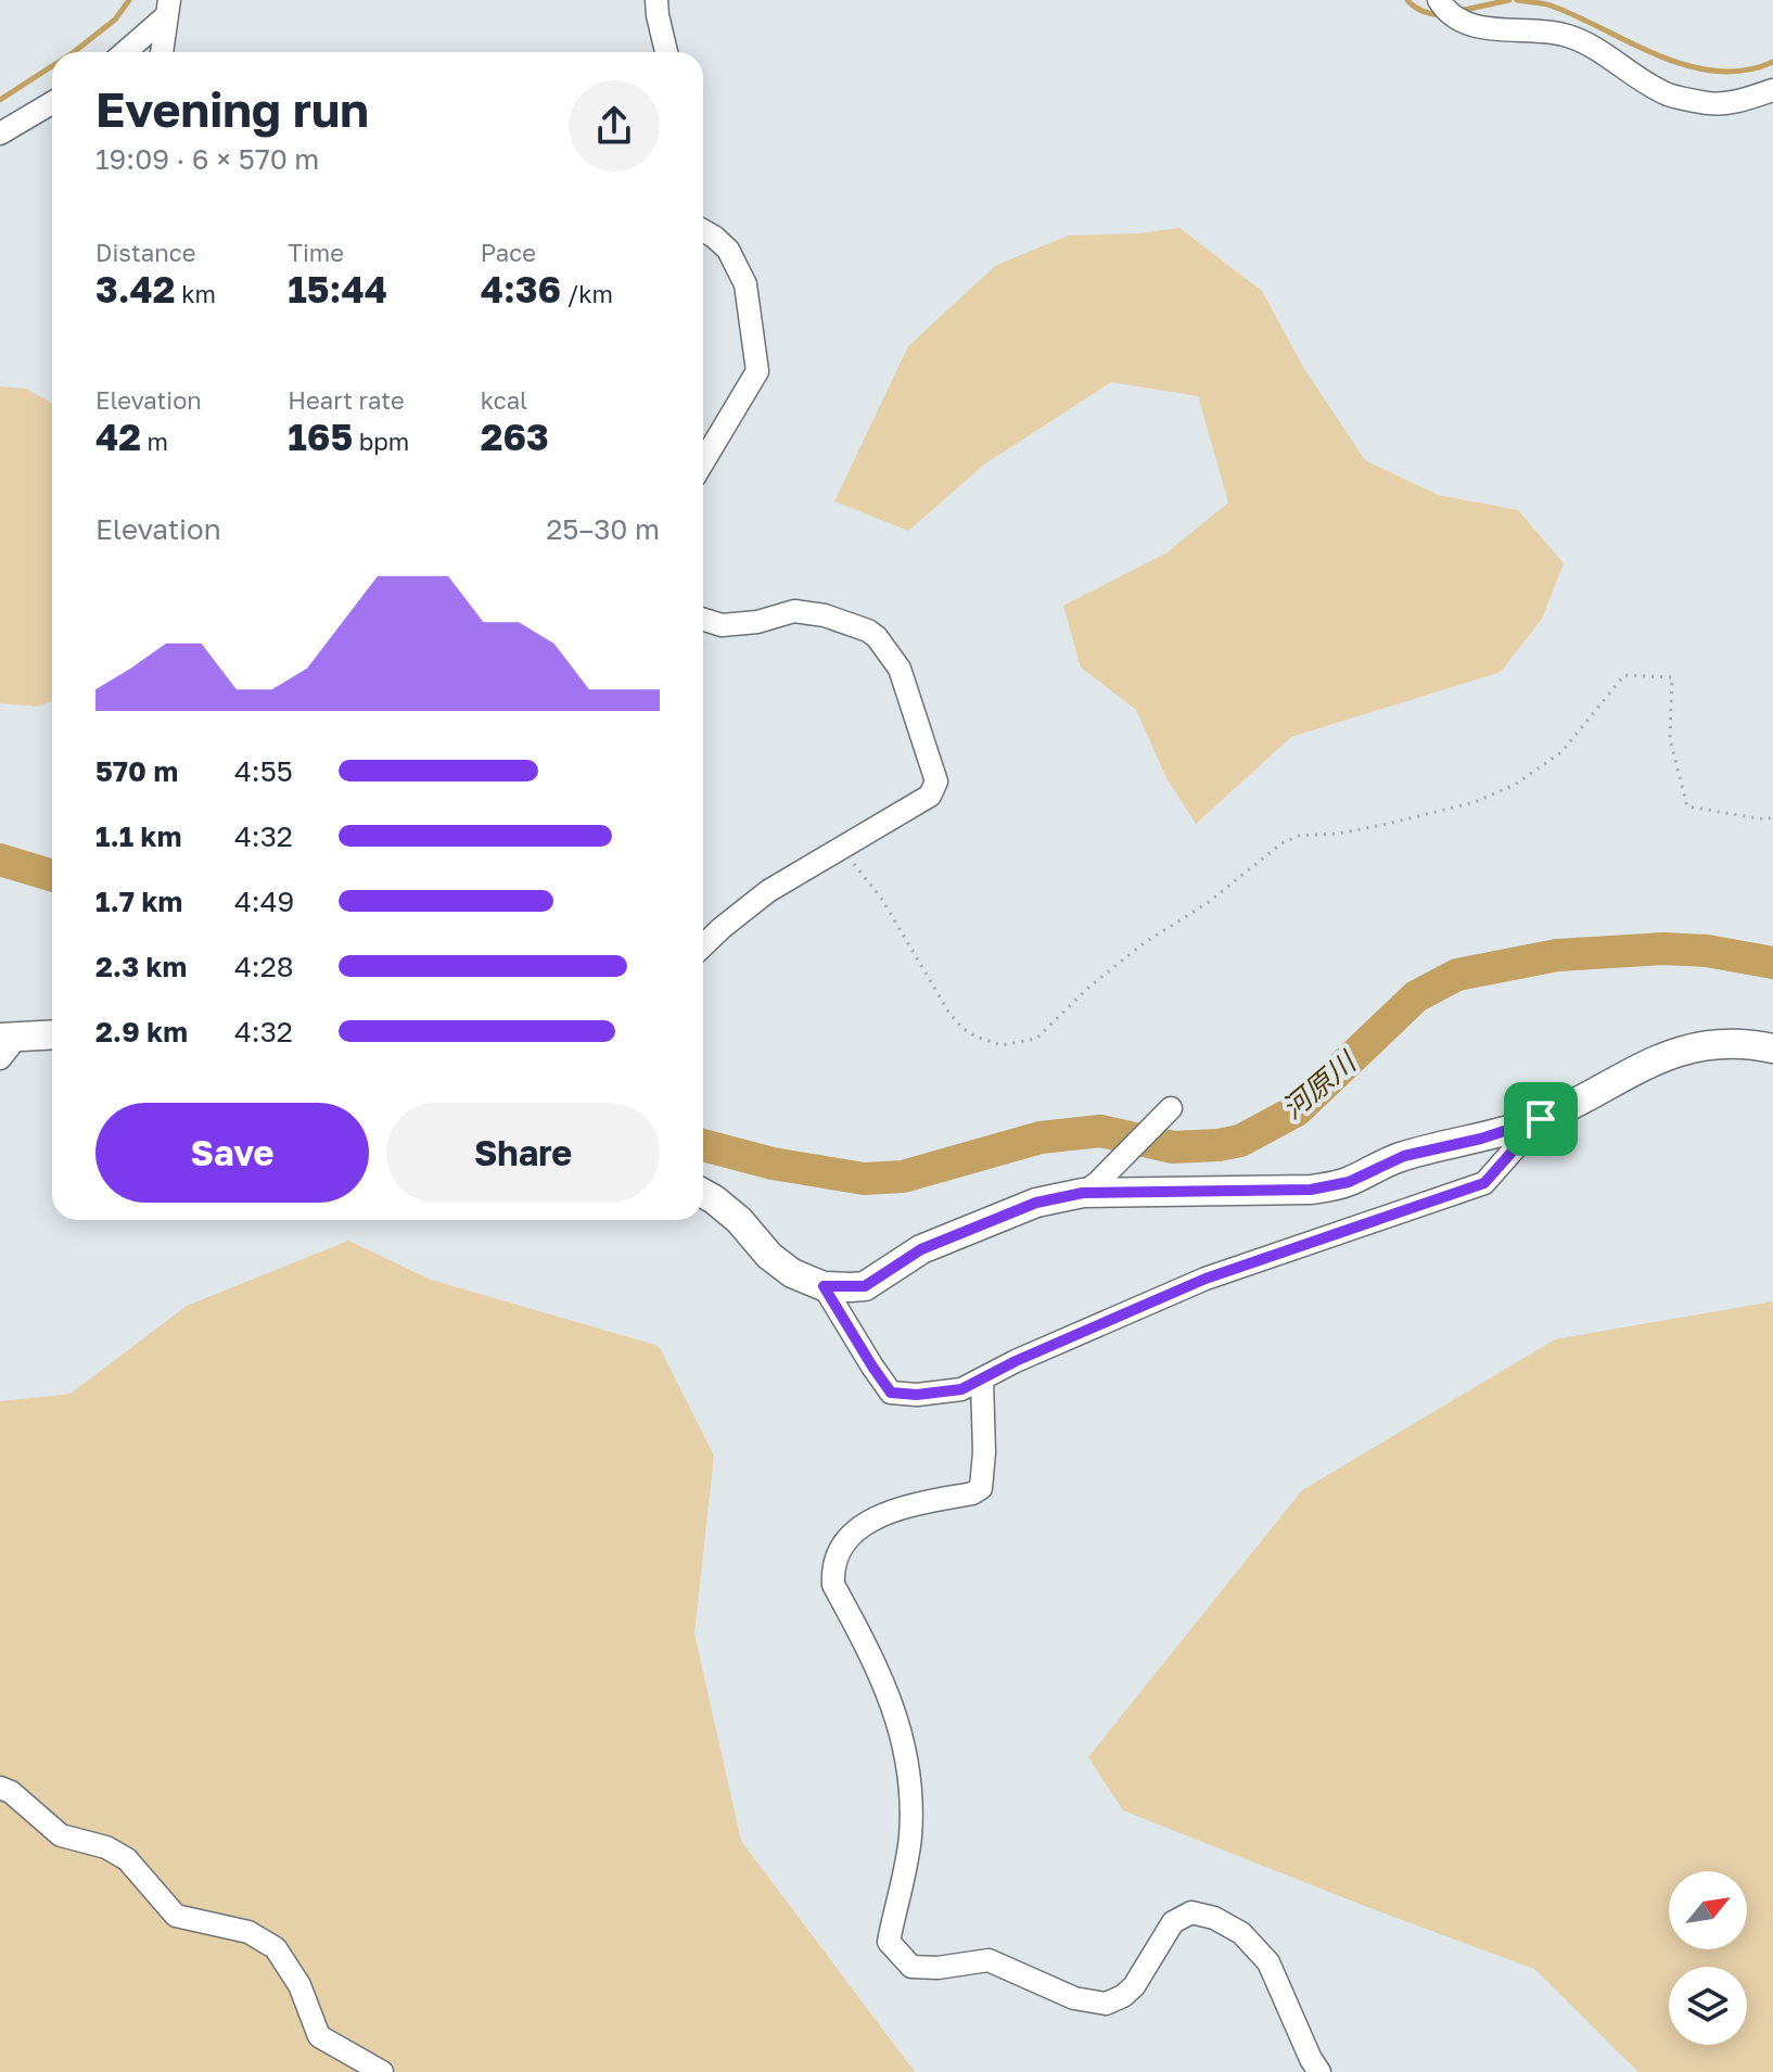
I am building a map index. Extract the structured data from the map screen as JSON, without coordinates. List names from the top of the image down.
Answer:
{
  "water": ["河原川"],
  "north": "top right",
  "page": {
    "heading": ["Evening run", "19:09 · 6 × 570 m"],
    "stats": [
      ["Distance", "3.42 km"],
      ["Time", "15:44"],
      ["Pace", "4:36 /km"],
      ["Elevation", "42 m"],
      ["Heart rate", "165 bpm"],
      ["kcal", "263"]
    ],
    "chart": ["Elevation", "25–30 m"],
    "list": [
      {
        "name": "570 m",
        "note": "4:55"
      },
      {
        "name": "1.1 km",
        "note": "4:32"
      },
      {
        "name": "1.7 km",
        "note": "4:49"
      },
      {
        "name": "2.3 km",
        "note": "4:28"
      },
      {
        "name": "2.9 km",
        "note": "4:32"
      }
    ],
    "buttons": ["Save", "Share"]
  }
}
